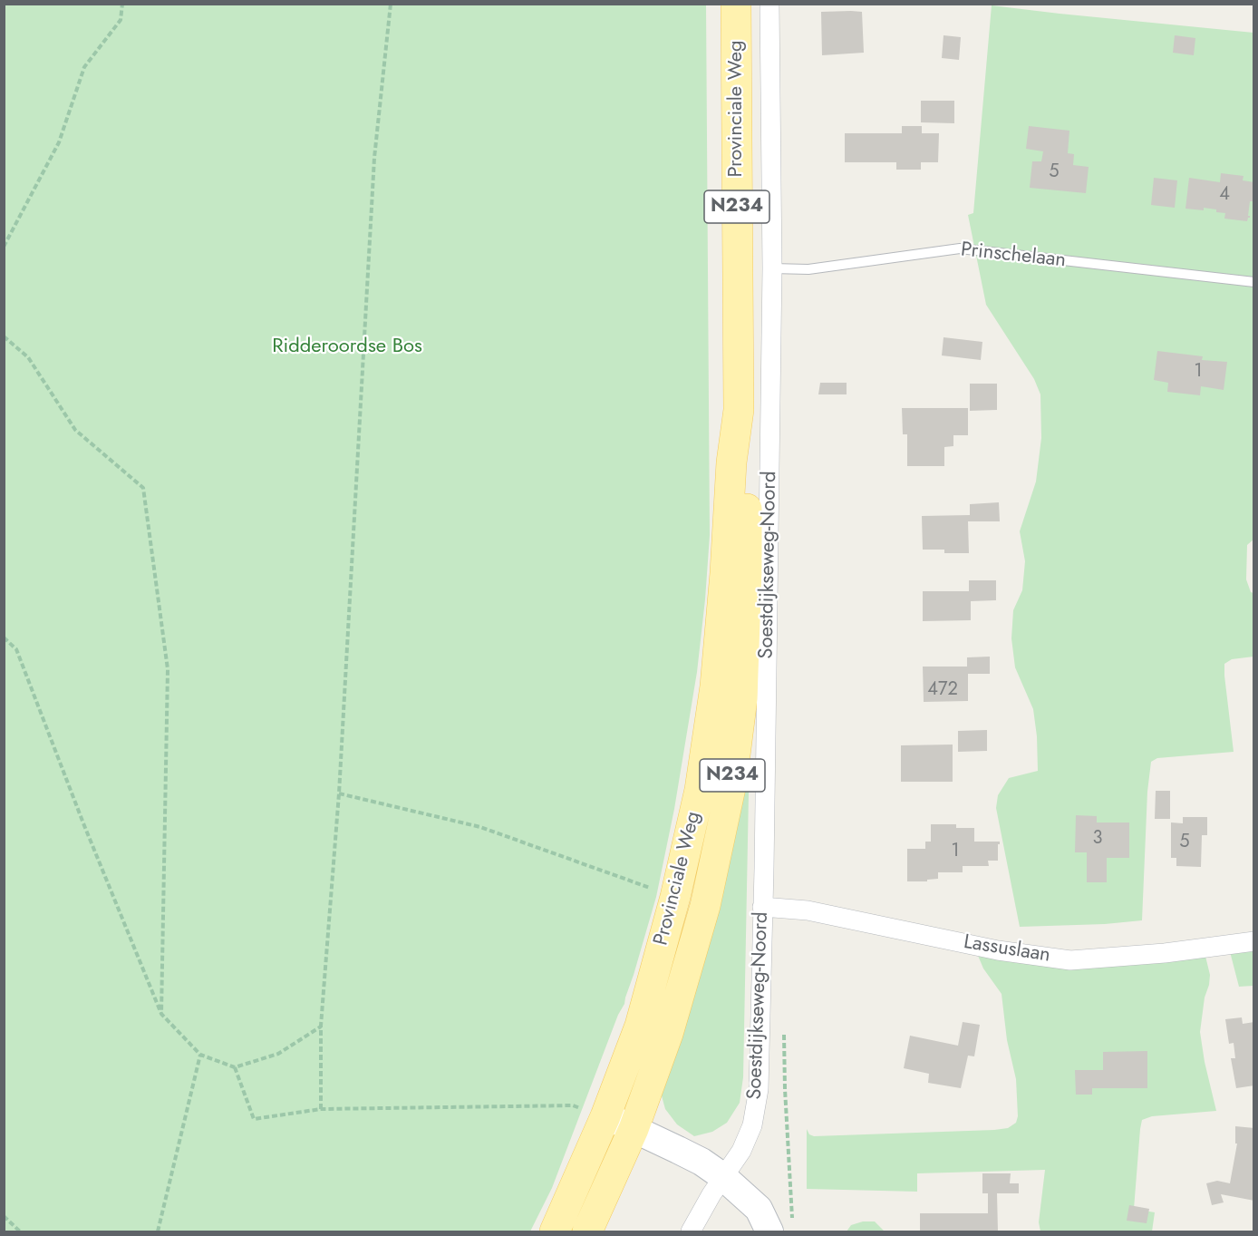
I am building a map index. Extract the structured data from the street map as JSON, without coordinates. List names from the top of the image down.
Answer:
{
  "streets": {
    "main road": ["Provinciale Weg", "N234"],
    "street": ["Soestdijkseweg-Noord", "Lassuslaan"],
    "lane": ["Prinschelaan"]
  },
  "crossings": [
    ["Prinschelaan", "Soestdijkseweg-Noord"],
    ["Soestdijkseweg-Noord", "Lassuslaan"]
  ],
  "parks": ["Ridderoordse Bos"],
  "house_numbers": [
    "5",
    "4",
    "1",
    "472",
    "3",
    "5",
    "1"
  ]
}
